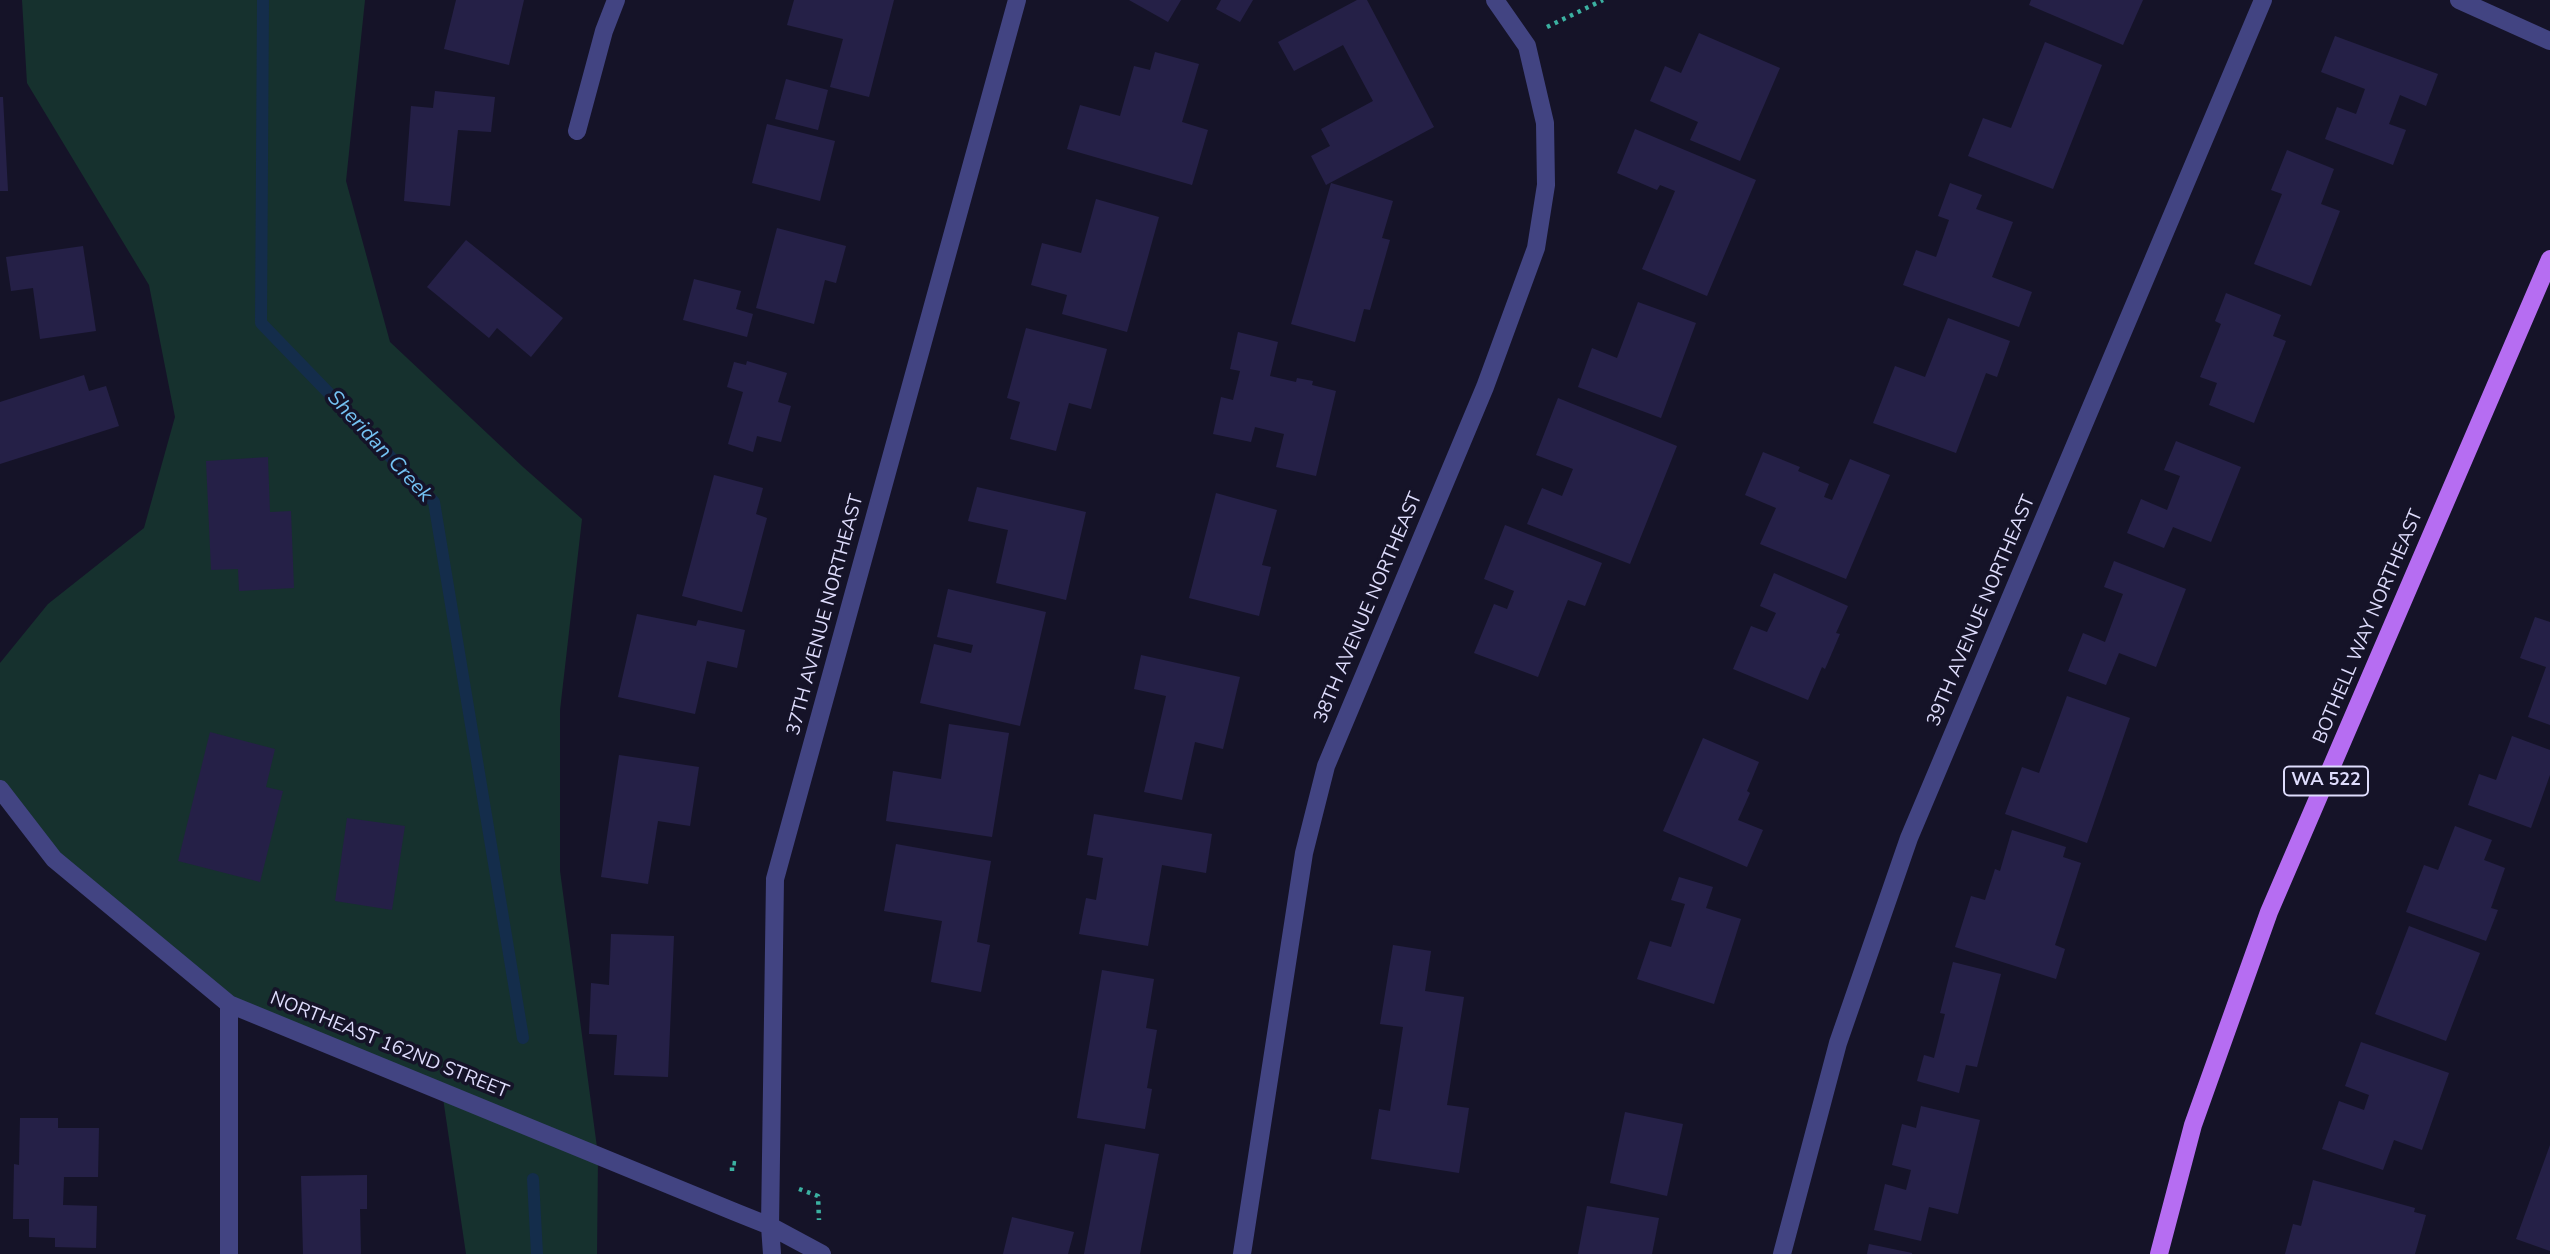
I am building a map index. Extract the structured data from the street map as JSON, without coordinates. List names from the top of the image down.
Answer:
{
  "streets": {
    "main road": ["BOTHELL WAY NORTHEAST", "WA 522"],
    "street": [
      "38TH AVENUE NORTHEAST",
      "39TH AVENUE NORTHEAST",
      "37TH AVENUE NORTHEAST",
      "NORTHEAST 162ND STREET"
    ]
  },
  "crossings": [
    ["37TH AVENUE NORTHEAST", "NORTHEAST 162ND STREET"]
  ],
  "water": ["Sheridan Creek"]
}
